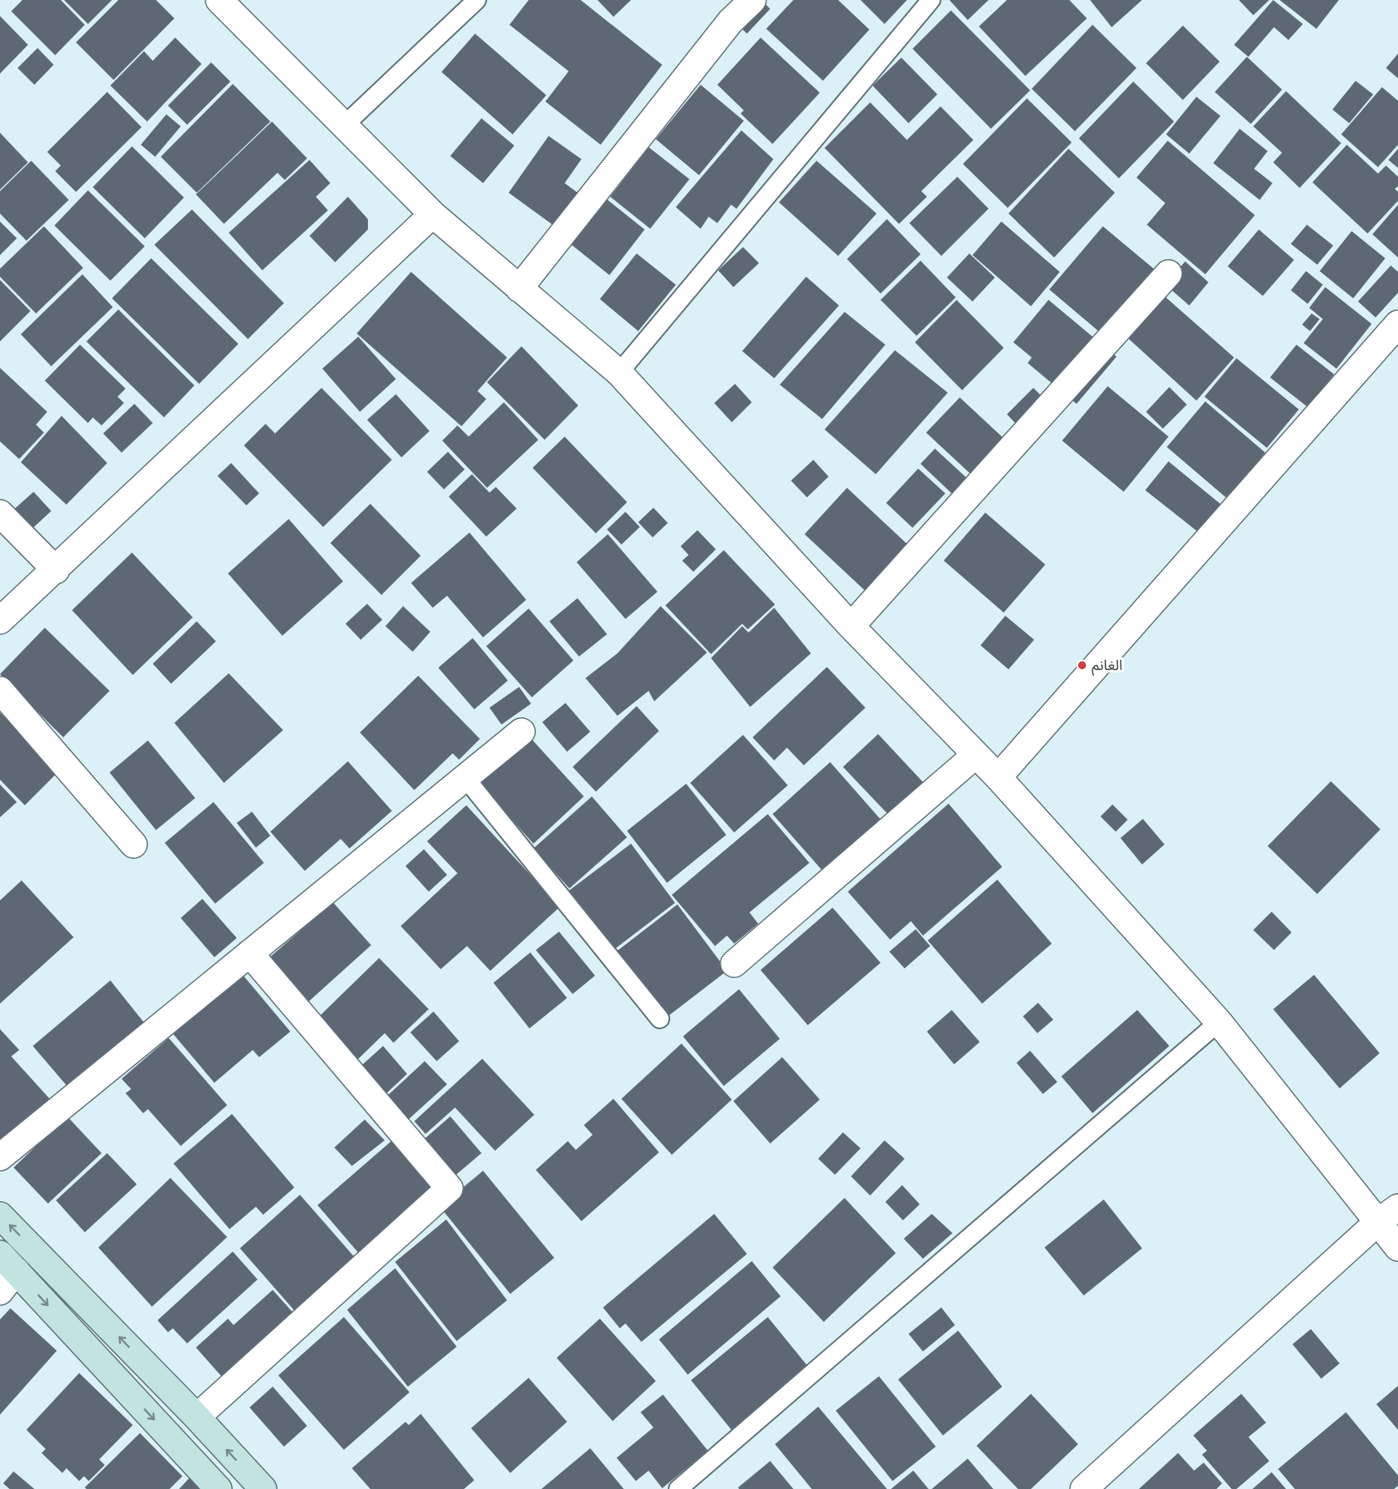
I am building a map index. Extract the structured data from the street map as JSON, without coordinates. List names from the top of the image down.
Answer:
{
  "places": ["الغانم"]
}
